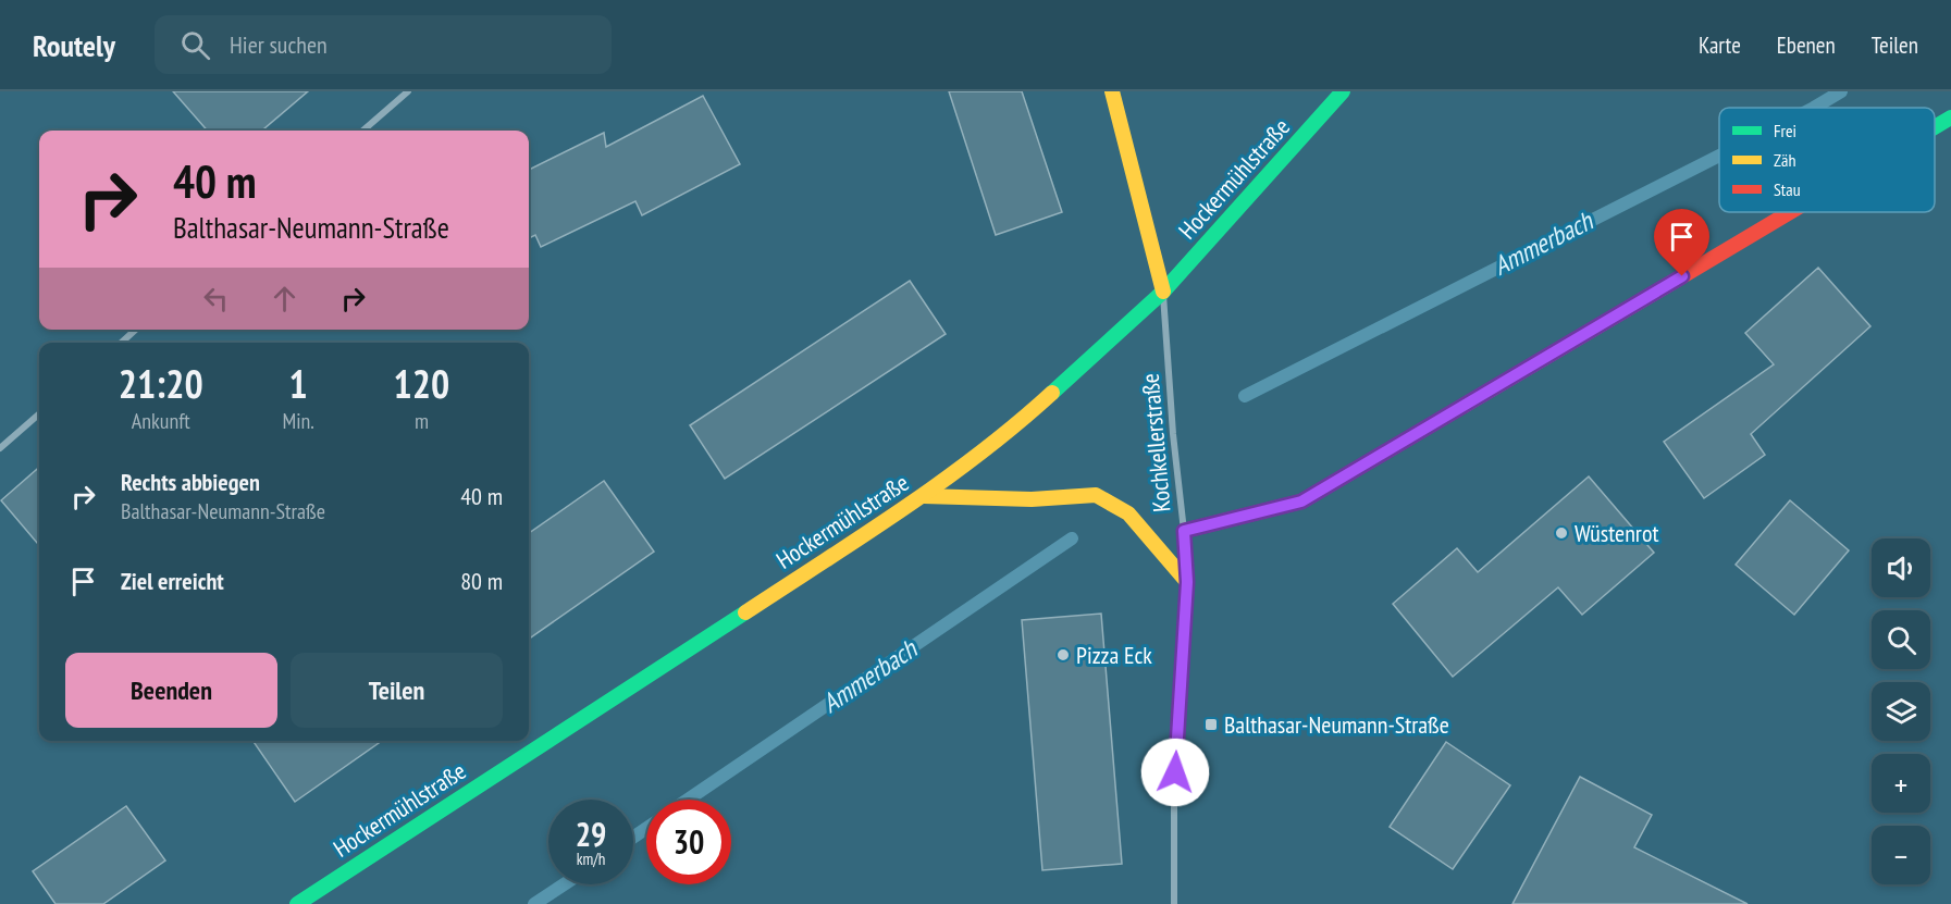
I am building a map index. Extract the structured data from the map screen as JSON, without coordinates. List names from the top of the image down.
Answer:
{
  "streets": {
    "street": ["Hockermühlstraße", "Kochkellerstraße"]
  },
  "crossings": [
    ["Hockermühlstraße", "Kochkellerstraße"]
  ],
  "water": ["Ammerbach"],
  "places": {
    "other": ["Wüstenrot", "Pizza Eck"],
    "transit": ["Balthasar-Neumann-Straße"]
  },
  "legend": ["Frei", "Zäh", "Stau"],
  "page": {
    "header": "Routely",
    "search": "Hier suchen",
    "nav": ["Karte", "Ebenen", "Teilen"],
    "turn": ["40 m", "Balthasar-Neumann-Straße"],
    "eta": [
      "21:20",
      "Ankunft",
      "1",
      "Min.",
      "120",
      "m"
    ],
    "list": [
      {
        "name": "Rechts abbiegen",
        "note": "Balthasar-Neumann-Straße",
        "value": "40 m"
      },
      {
        "name": "Ziel erreicht",
        "value": "80 m"
      }
    ],
    "map_buttons": ["+", "−"],
    "buttons": ["Beenden", "Teilen"],
    "speed": "29 km/h",
    "limit": "30"
  }
}
